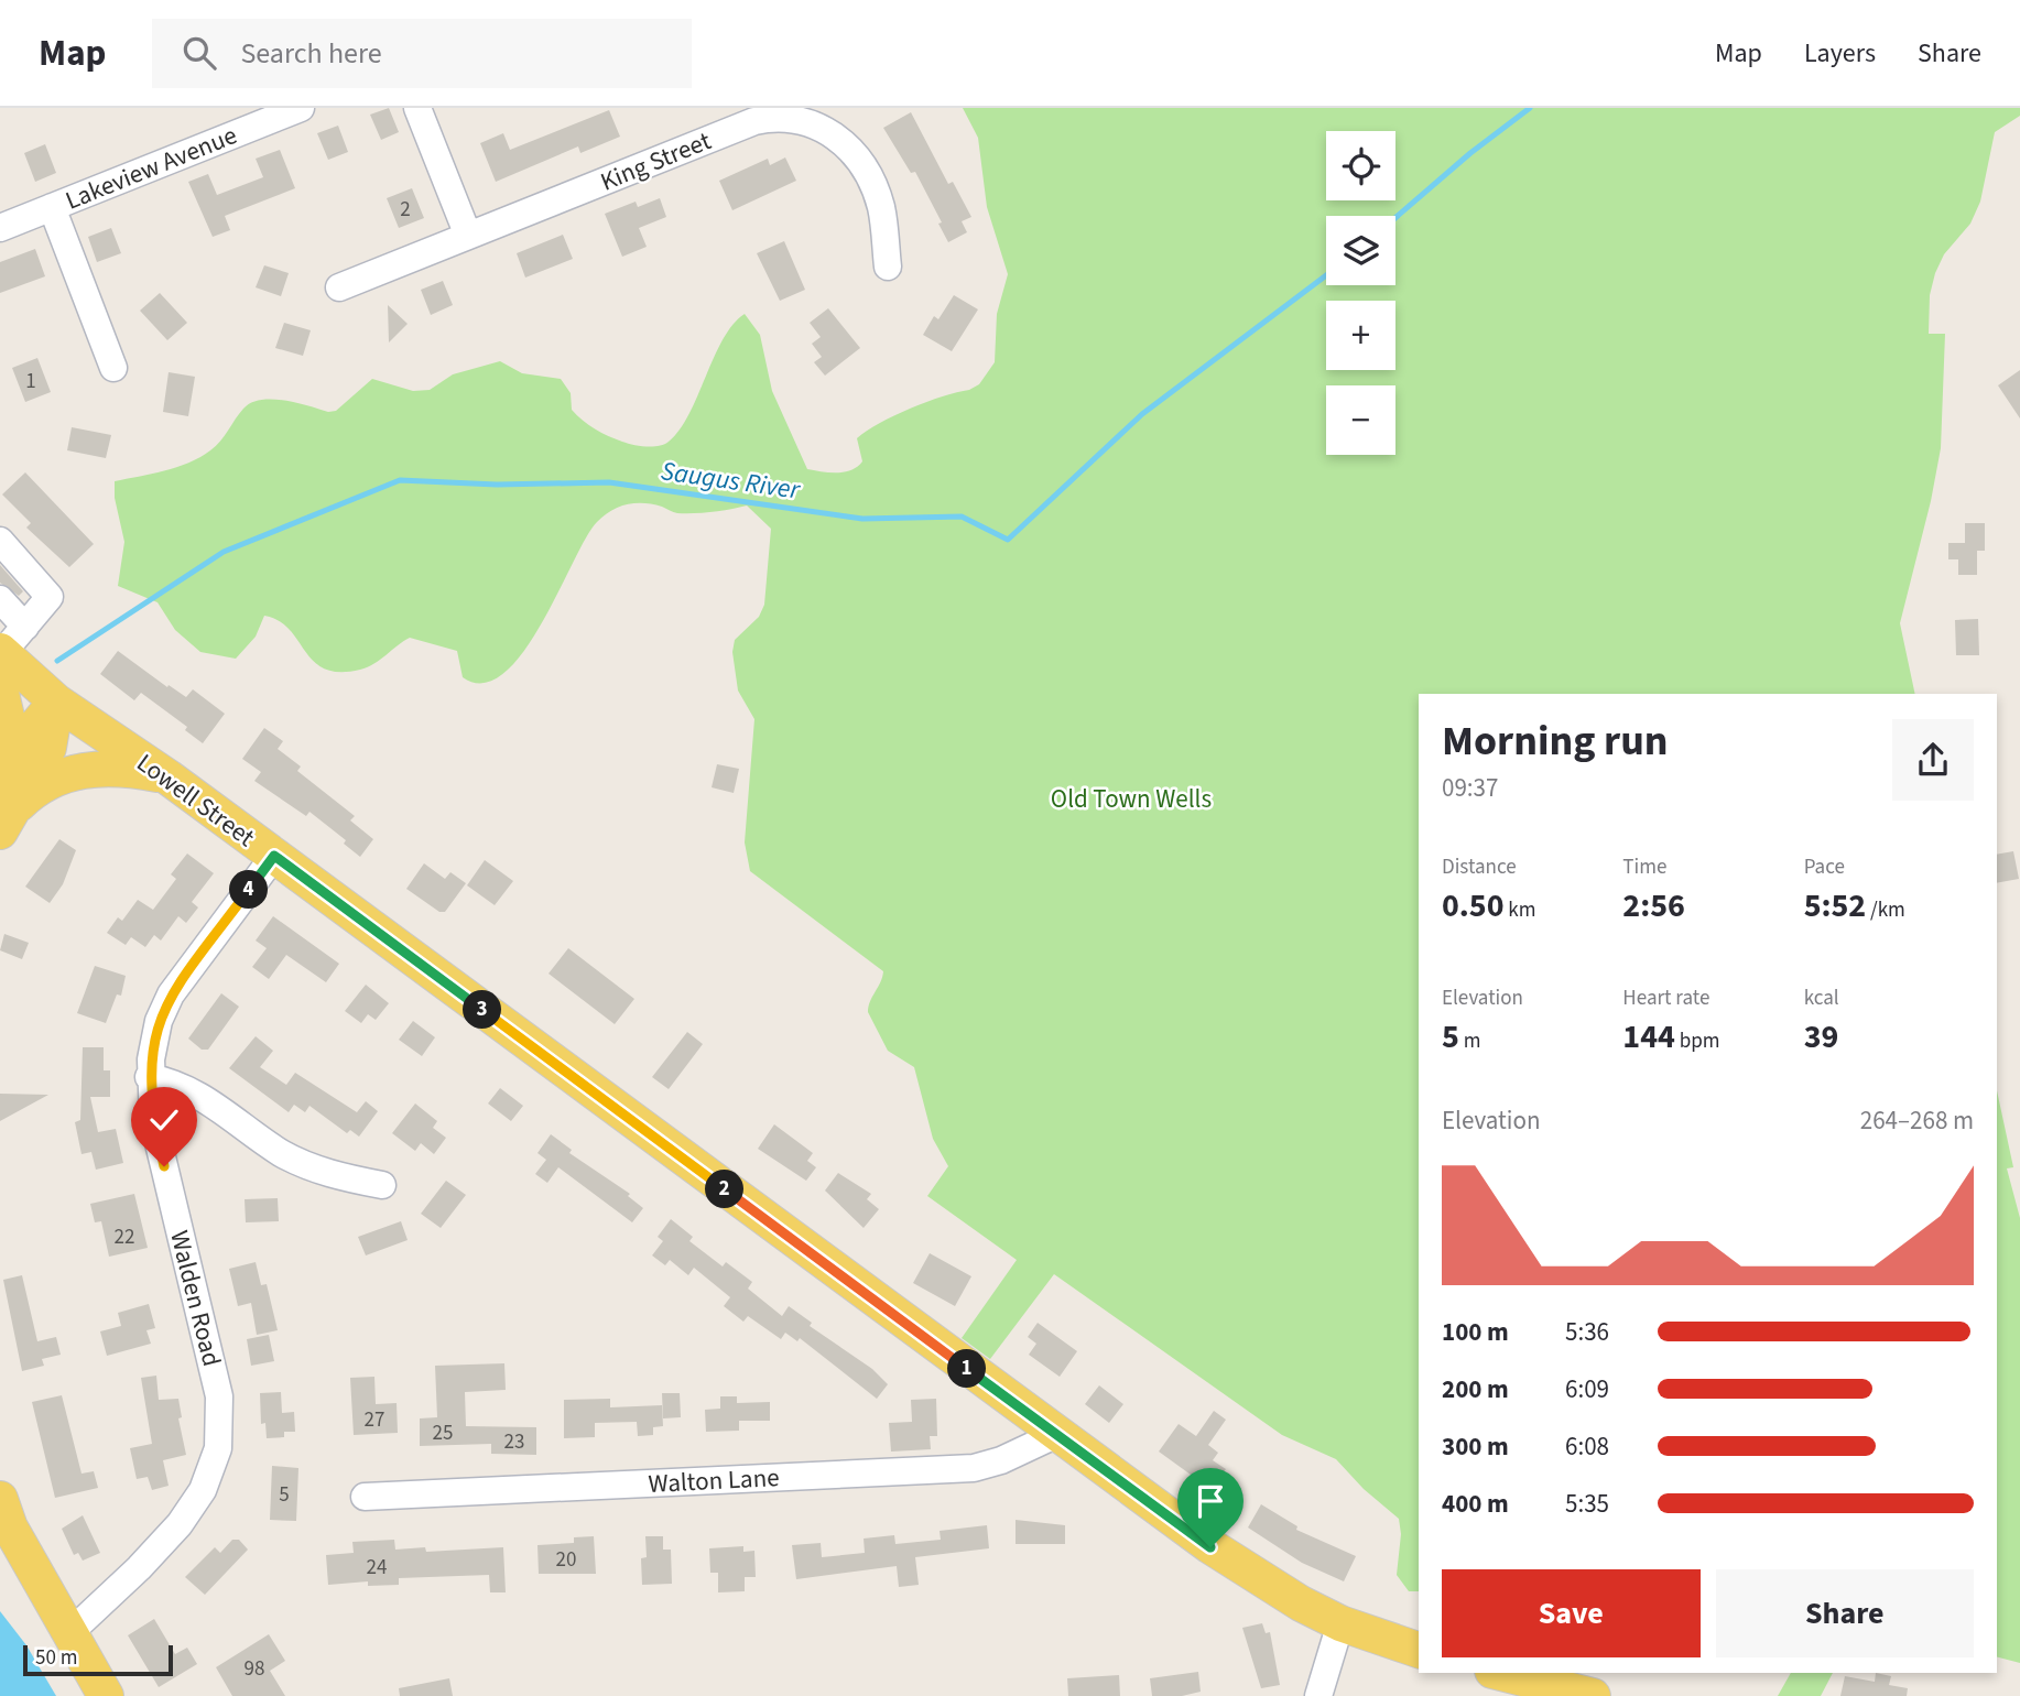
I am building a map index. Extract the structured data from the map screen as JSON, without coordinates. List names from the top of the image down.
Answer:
{
  "streets": {
    "main road": ["Lowell Street"],
    "street": [
      "King Street",
      "Lakeview Avenue",
      "Walden Road",
      "Walton Lane"
    ]
  },
  "crossings": [
    ["Lowell Street", "Walden Road"],
    ["Lowell Street", "Walton Lane"]
  ],
  "water": ["Saugus River"],
  "parks": ["Old Town Wells"],
  "house_numbers": [
    "2",
    "1",
    "22",
    "27",
    "25",
    "23",
    "5",
    "20",
    "24",
    "98"
  ],
  "scale_bar": "50 m",
  "page": {
    "header": "Map",
    "search": "Search here",
    "nav": ["Map", "Layers", "Share"],
    "map_buttons": ["+", "−"],
    "heading": ["Morning run", "09:37"],
    "stats": [
      ["Distance", "0.50 km"],
      ["Time", "2:56"],
      ["Pace", "5:52 /km"],
      ["Elevation", "5 m"],
      ["Heart rate", "144 bpm"],
      ["kcal", "39"]
    ],
    "pins": [
      "4",
      "3",
      "2",
      "1"
    ],
    "chart": ["Elevation", "264–268 m"],
    "list": [
      {
        "name": "100 m",
        "note": "5:36"
      },
      {
        "name": "200 m",
        "note": "6:09"
      },
      {
        "name": "300 m",
        "note": "6:08"
      },
      {
        "name": "400 m",
        "note": "5:35"
      }
    ],
    "buttons": ["Save", "Share"],
    "scale": "50 m"
  }
}
